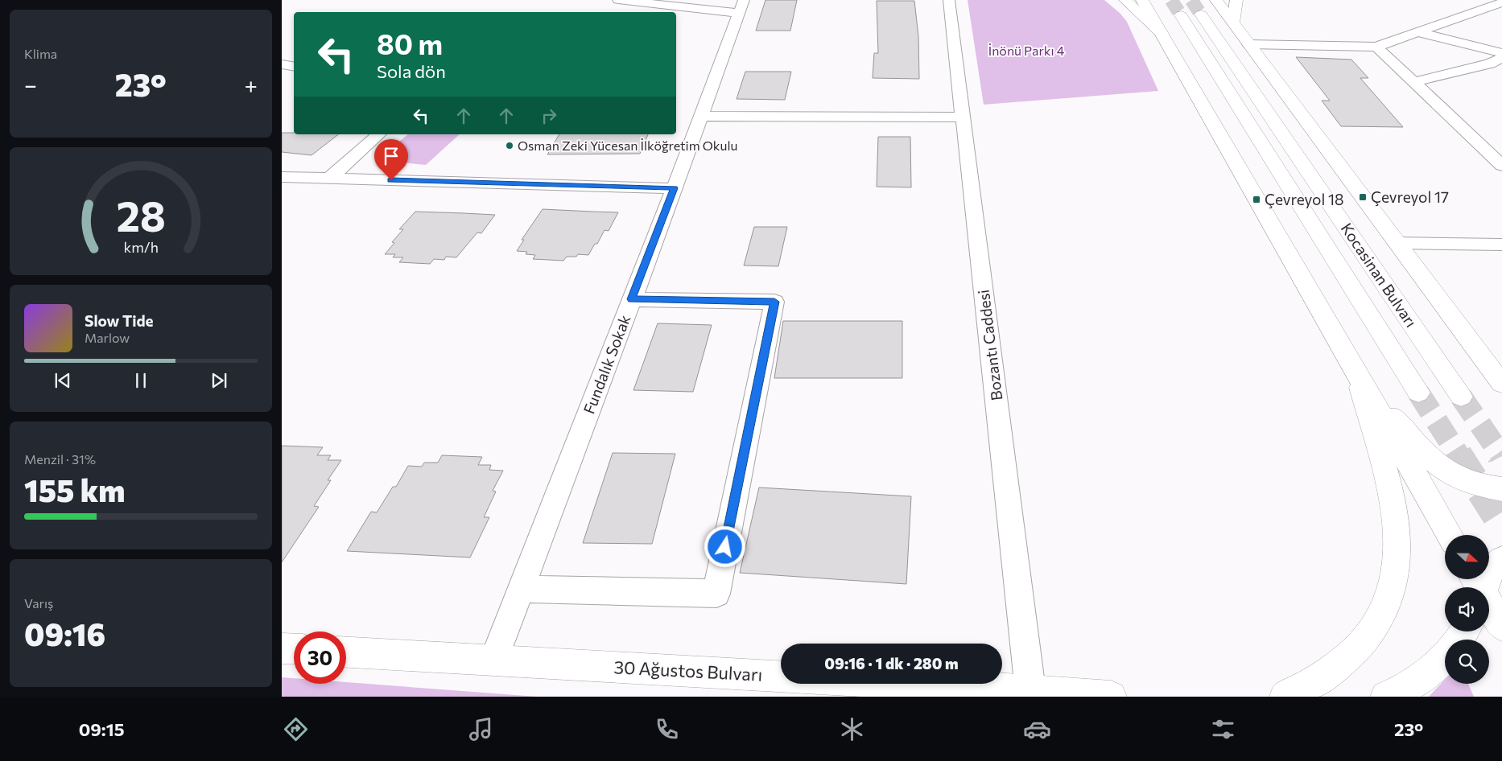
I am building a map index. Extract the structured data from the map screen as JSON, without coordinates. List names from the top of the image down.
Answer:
{
  "streets": {
    "main road": ["Kocasinan Bulvarı", "30 Ağustos Bulvarı"],
    "street": ["Bozantı Caddesi", "Fundalık Sokak"]
  },
  "crossings": [
    ["Bozantı Caddesi", "30 Ağustos Bulvarı"],
    ["Fundalık Sokak", "30 Ağustos Bulvarı"]
  ],
  "parks": ["İnönü Parkı 4"],
  "places": {
    "other": ["Osman Zeki Yücesan İlköğretim Okulu"],
    "transit": ["Çevreyol 17", "Çevreyol 18"]
  },
  "north": "right",
  "page": {
    "tile": [
      "Klima",
      ["Menzil · 31%", "155 km"],
      ["Varış", "09:16"]
    ],
    "turn": ["80 m", "Sola dön"],
    "heat": ["−", "23°", "+"],
    "song": ["Slow Tide", "Marlow"],
    "limit": "30",
    "trip": "09:16 · 1 dk · 280 m",
    "tabs": ["09:15", "23°"],
    "gauge": ["28", "km/h"]
  }
}
